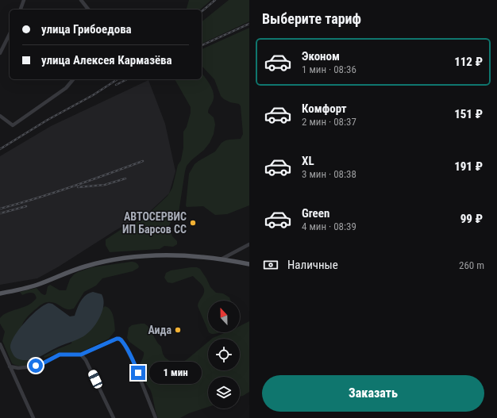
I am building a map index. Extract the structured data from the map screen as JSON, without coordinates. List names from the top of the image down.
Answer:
{
  "places": ["АВТОСЕРВИС ИП Барсов СС", "Аида"],
  "north": "top",
  "page": {
    "heading": "Выберите тариф",
    "banner": ["улица Грибоедова", "улица Алексея Кармазёва"],
    "list": [
      {
        "name": "Эконом",
        "note": "1 мин · 08:36",
        "value": "112 ₽"
      },
      {
        "name": "Комфорт",
        "note": "2 мин · 08:37",
        "value": "151 ₽"
      },
      {
        "name": "XL",
        "note": "3 мин · 08:38",
        "value": "191 ₽"
      },
      {
        "name": "Green",
        "note": "4 мин · 08:39",
        "value": "99 ₽"
      }
    ],
    "pay": ["Наличные", "260 m"],
    "bubble": "1 мин",
    "buttons": "Заказать"
  }
}
